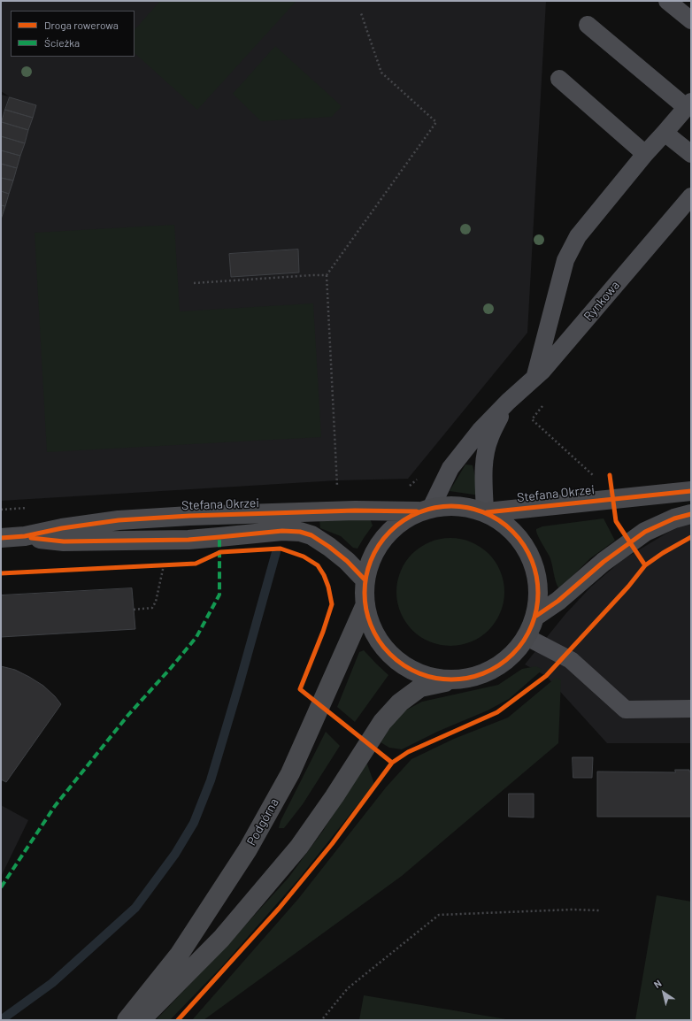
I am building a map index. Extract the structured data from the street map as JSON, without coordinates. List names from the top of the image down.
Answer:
{
  "streets": {
    "street": ["Stefana Okrzei", "Podgórna"],
    "lane": ["Rynkowa"]
  },
  "crossings": [
    ["Rynkowa", "Stefana Okrzei"]
  ],
  "legend": ["Droga rowerowa", "Ścieżka"],
  "north": "top left"
}
